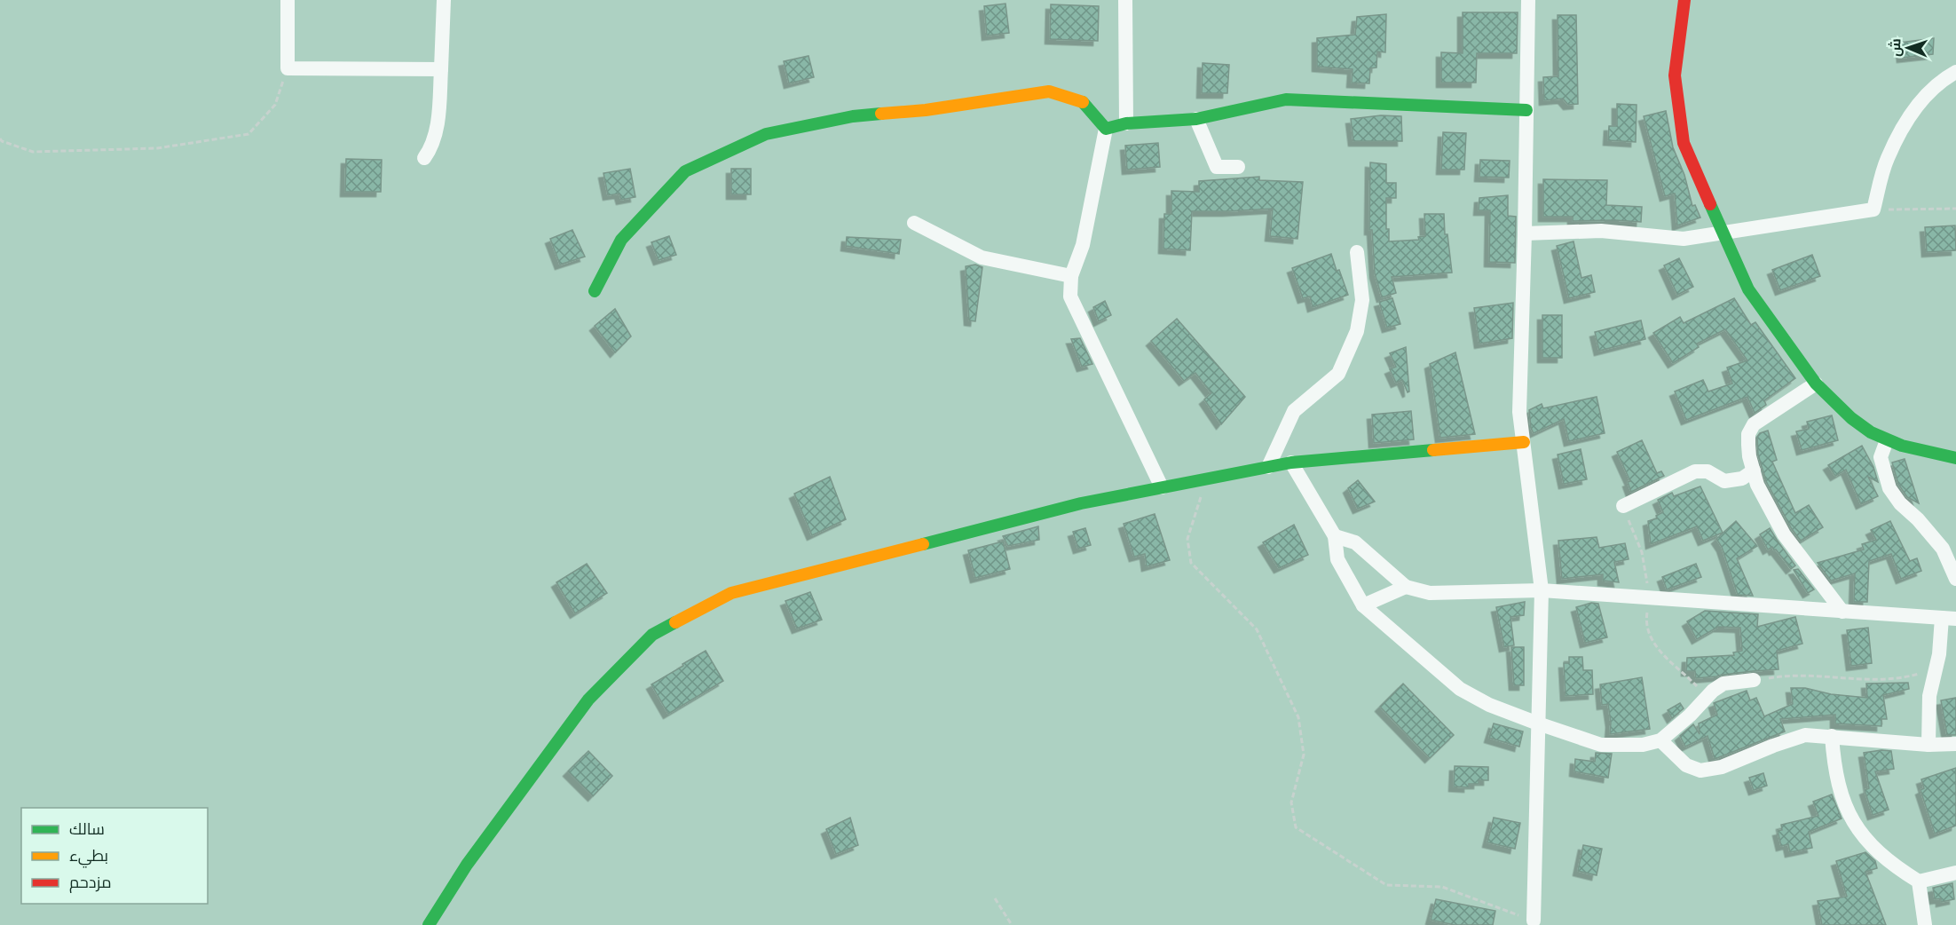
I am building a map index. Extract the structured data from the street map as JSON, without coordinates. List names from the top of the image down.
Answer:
{
  "legend": ["سالك", "بطيء", "مزدحم"],
  "north": "left"
}
